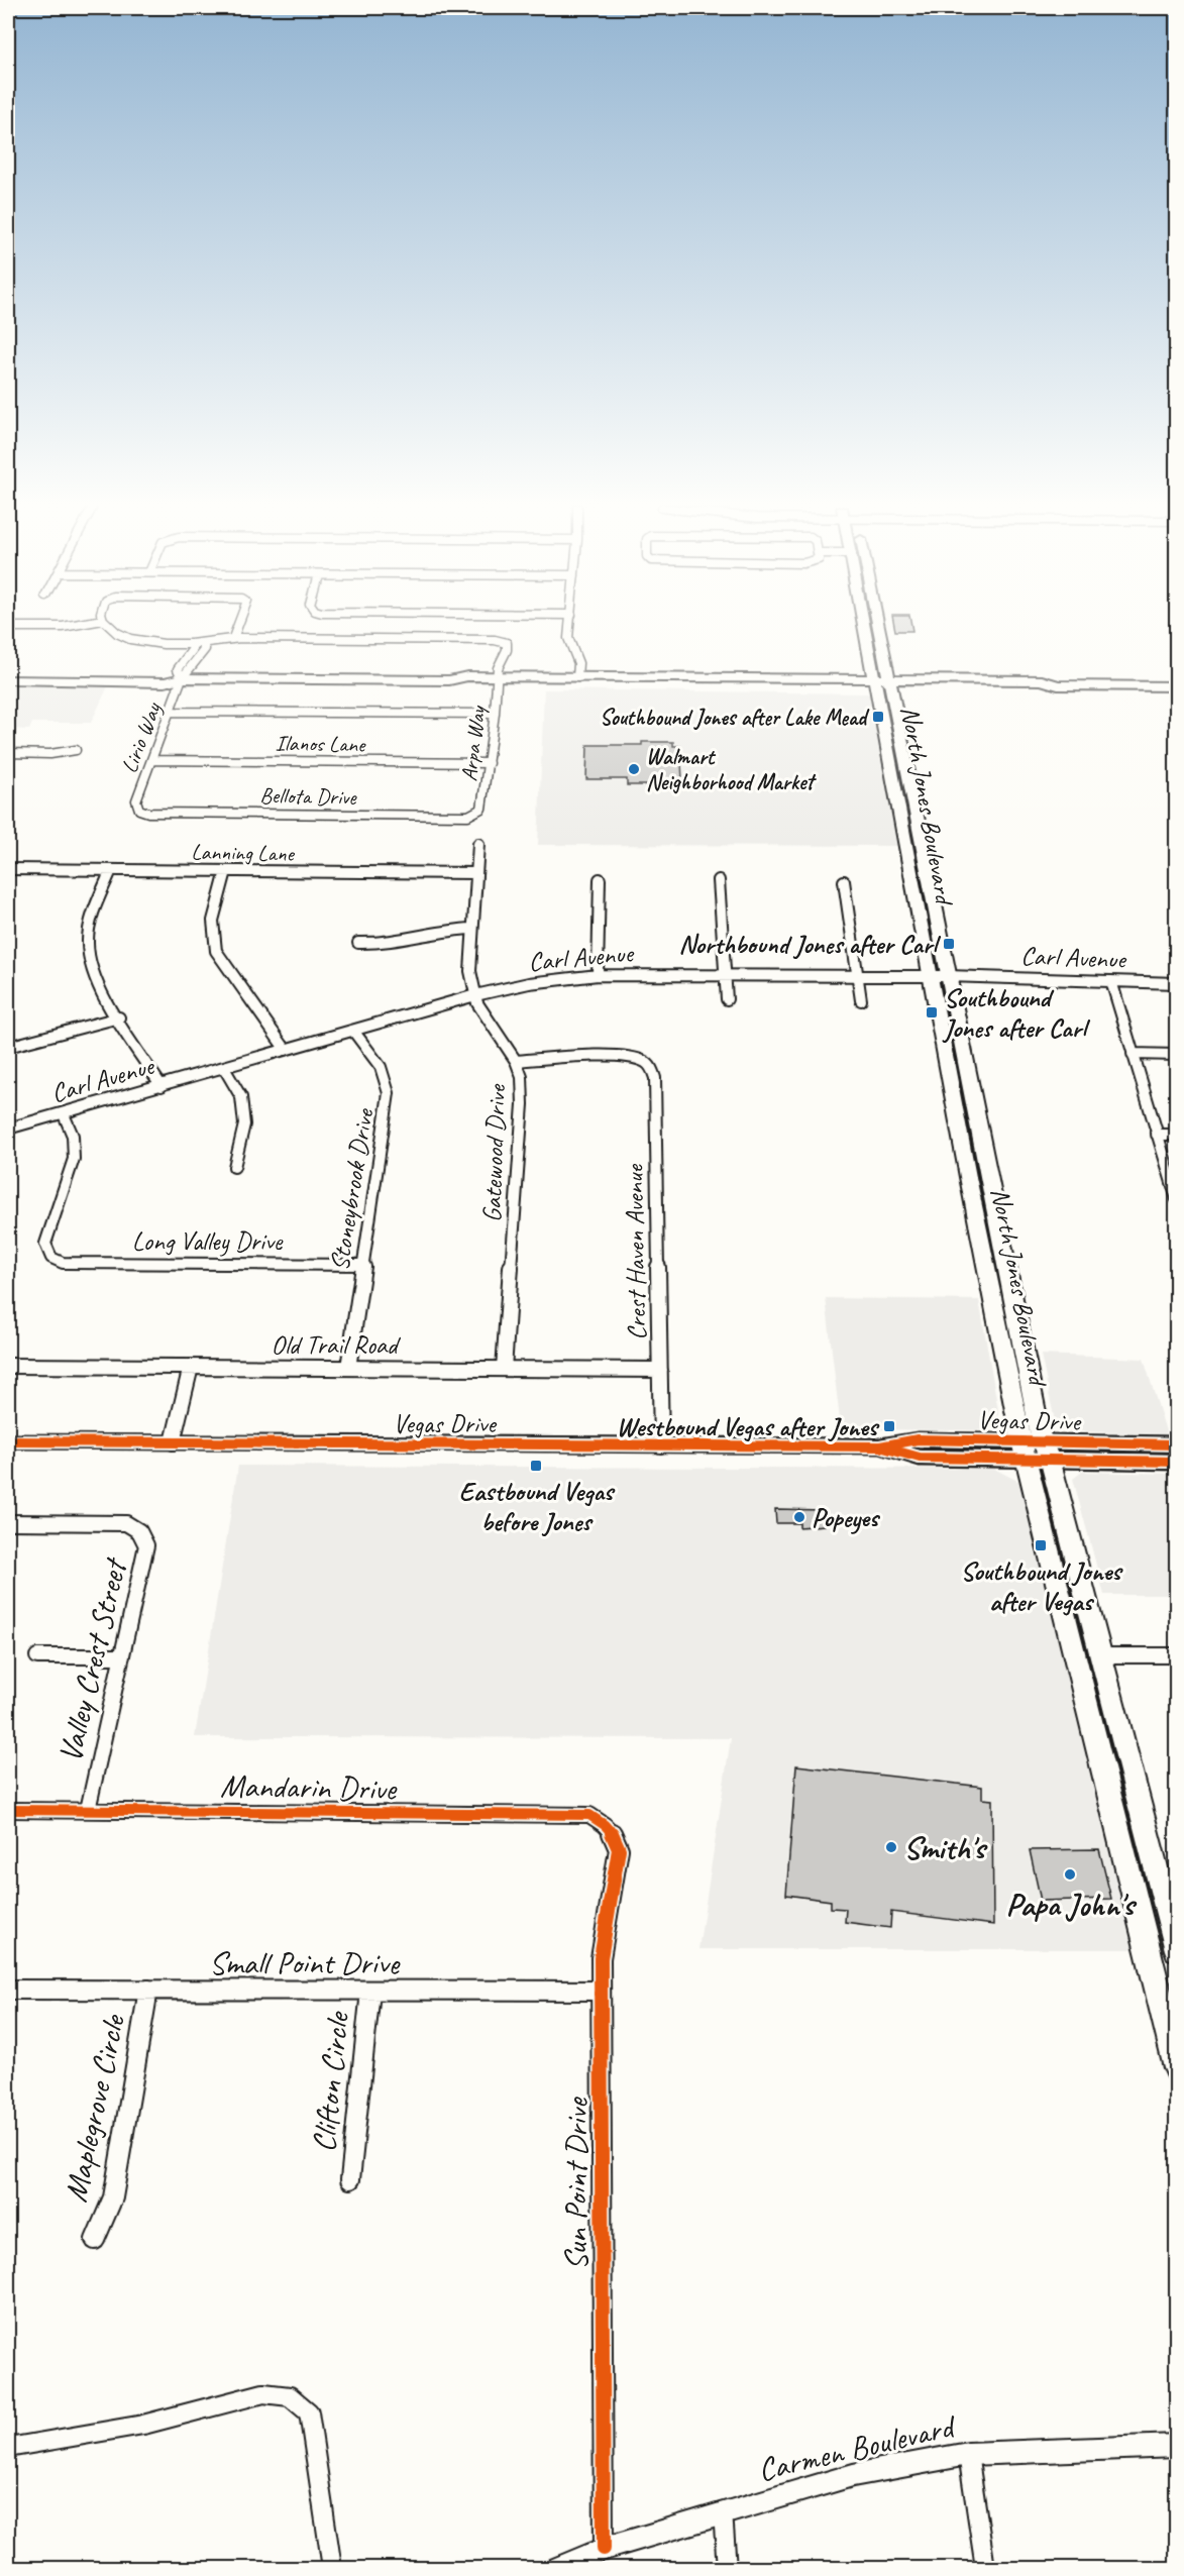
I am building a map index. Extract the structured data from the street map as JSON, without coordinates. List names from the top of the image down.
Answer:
{
  "streets": {
    "main road": ["North Jones Boulevard", "Vegas Drive"],
    "street": [
      "Lirio Way",
      "Ilanos Lane",
      "Arpa Way",
      "Bellota Drive",
      "Lanning Lane",
      "Carl Avenue",
      "Gatewood Drive",
      "Stoneybrook Drive",
      "Long Valley Drive",
      "Crest Haven Avenue",
      "Old Trail Road",
      "Valley Crest Street",
      "Mandarin Drive",
      "Small Point Drive",
      "Clifton Circle",
      "Maplegrove Circle",
      "Sun Point Drive",
      "Carmen Boulevard"
    ]
  },
  "crossings": [
    ["Lirio Way", "Ilanos Lane"],
    ["Lirio Way", "Bellota Drive"],
    ["Ilanos Lane", "Arpa Way"],
    ["Arpa Way", "Bellota Drive"],
    ["North Jones Boulevard", "Carl Avenue"],
    ["North Jones Boulevard", "Vegas Drive"],
    ["Lanning Lane", "Gatewood Drive"],
    ["Carl Avenue", "Gatewood Drive"],
    ["Carl Avenue", "Stoneybrook Drive"],
    ["Carl Avenue", "Long Valley Drive"],
    ["Gatewood Drive", "Crest Haven Avenue"],
    ["Gatewood Drive", "Old Trail Road"],
    ["Stoneybrook Drive", "Long Valley Drive"],
    ["Stoneybrook Drive", "Old Trail Road"],
    ["Crest Haven Avenue", "Old Trail Road"],
    ["Crest Haven Avenue", "Vegas Drive"],
    ["Valley Crest Street", "Mandarin Drive"],
    ["Mandarin Drive", "Sun Point Drive"],
    ["Small Point Drive", "Clifton Circle"],
    ["Small Point Drive", "Maplegrove Circle"],
    ["Small Point Drive", "Sun Point Drive"],
    ["Sun Point Drive", "Carmen Boulevard"]
  ],
  "places": {
    "transit": [
      "Southbound Jones after Lake Mead",
      "Northbound Jones after Carl",
      "Southbound Jones after Carl",
      "Westbound Vegas after Jones",
      "Eastbound Vegas before Jones",
      "Southbound Jones after Vegas"
    ],
    "other": [
      "Walmart Neighborhood Market",
      "Popeyes",
      "Smith's",
      "Papa John's"
    ]
  }
}
